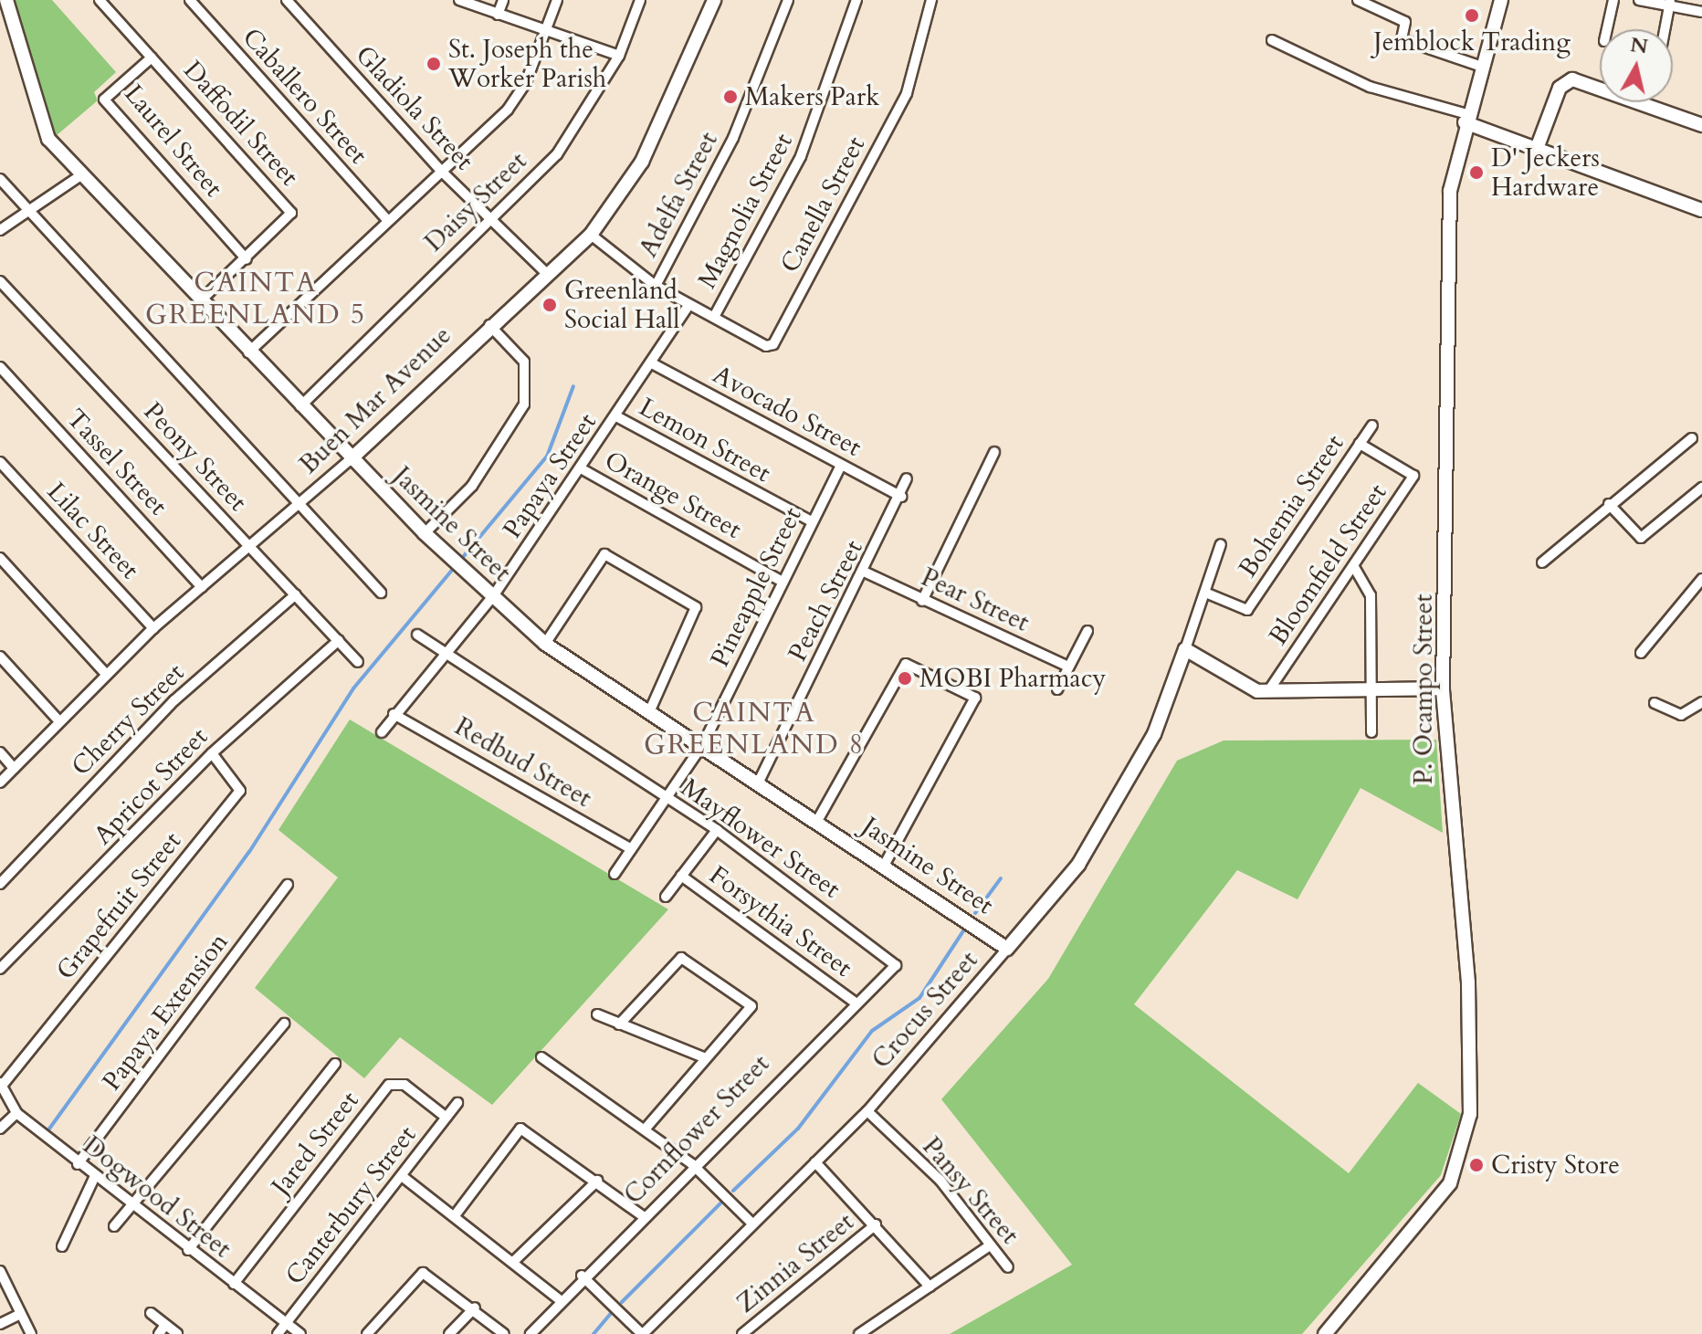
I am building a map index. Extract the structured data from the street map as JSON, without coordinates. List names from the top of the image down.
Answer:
{
  "streets": {
    "street": [
      "Caballero Street",
      "Gladiola Street",
      "Daffodil Street",
      "Laurel Street",
      "Adelfa Street",
      "Daisy Street",
      "Canella Street",
      "Magnolia Street",
      "Buen Mar Avenue",
      "Avocado Street",
      "Lemon Street",
      "Peony Street",
      "Tassel Street",
      "Papaya Street",
      "Orange Street",
      "Bohemia Street",
      "Jasmine Street",
      "Lilac Street",
      "Bloomfield Street",
      "Pineapple Street",
      "Pear Street",
      "Peach Street",
      "P. Ocampo Street",
      "Cherry Street",
      "Redbud Street",
      "Apricot Street",
      "Mayflower Street",
      "Grapefruit Street",
      "Forsythia Street",
      "Crocus Street",
      "Papaya Extension",
      "Cornflower Street",
      "Jared Street",
      "Pansy Street",
      "Dogwood Street",
      "Canterbury Street",
      "Zinnia Street"
    ]
  },
  "crossings": [
    ["Gladiola Street", "Daisy Street"],
    ["Gladiola Street", "Buen Mar Avenue"],
    ["Daffodil Street", "Laurel Street"],
    ["Daffodil Street", "Jasmine Street"],
    ["Daisy Street", "Jasmine Street"],
    ["Canella Street", "Magnolia Street"],
    ["Buen Mar Avenue", "Peony Street"],
    ["Buen Mar Avenue", "Tassel Street"],
    ["Buen Mar Avenue", "Jasmine Street"],
    ["Buen Mar Avenue", "Lilac Street"],
    ["Avocado Street", "Papaya Street"],
    ["Avocado Street", "Pineapple Street"],
    ["Avocado Street", "Peach Street"],
    ["Lemon Street", "Papaya Street"],
    ["Lemon Street", "Pineapple Street"],
    ["Peony Street", "Cherry Street"],
    ["Peony Street", "Apricot Street"],
    ["Papaya Street", "Orange Street"],
    ["Papaya Street", "Jasmine Street"],
    ["Papaya Street", "Redbud Street"],
    ["Papaya Street", "Mayflower Street"],
    ["Orange Street", "Pineapple Street"],
    ["Bohemia Street", "Bloomfield Street"],
    ["Bohemia Street", "Crocus Street"],
    ["Jasmine Street", "Pineapple Street"],
    ["Jasmine Street", "Peach Street"],
    ["Jasmine Street", "Crocus Street"],
    ["Pineapple Street", "Redbud Street"],
    ["Pineapple Street", "Mayflower Street"],
    ["Pear Street", "Peach Street"],
    ["Apricot Street", "Grapefruit Street"],
    ["Mayflower Street", "Cornflower Street"],
    ["Grapefruit Street", "Dogwood Street"],
    ["Forsythia Street", "Cornflower Street"],
    ["Crocus Street", "Pansy Street"],
    ["Papaya Extension", "Dogwood Street"],
    ["Jared Street", "Dogwood Street"],
    ["Jared Street", "Canterbury Street"],
    ["Dogwood Street", "Canterbury Street"]
  ],
  "districts": ["CAINTA GREENLAND 5", "CAINTA GREENLAND 8"],
  "places": [
    "Jemblock Trading",
    "St. Joseph the Worker Parish",
    "Makers Park",
    "D' Jeckers Hardware",
    "Greenland Social Hall",
    "MOBI Pharmacy",
    "Cristy Store"
  ],
  "north": "top"
}
